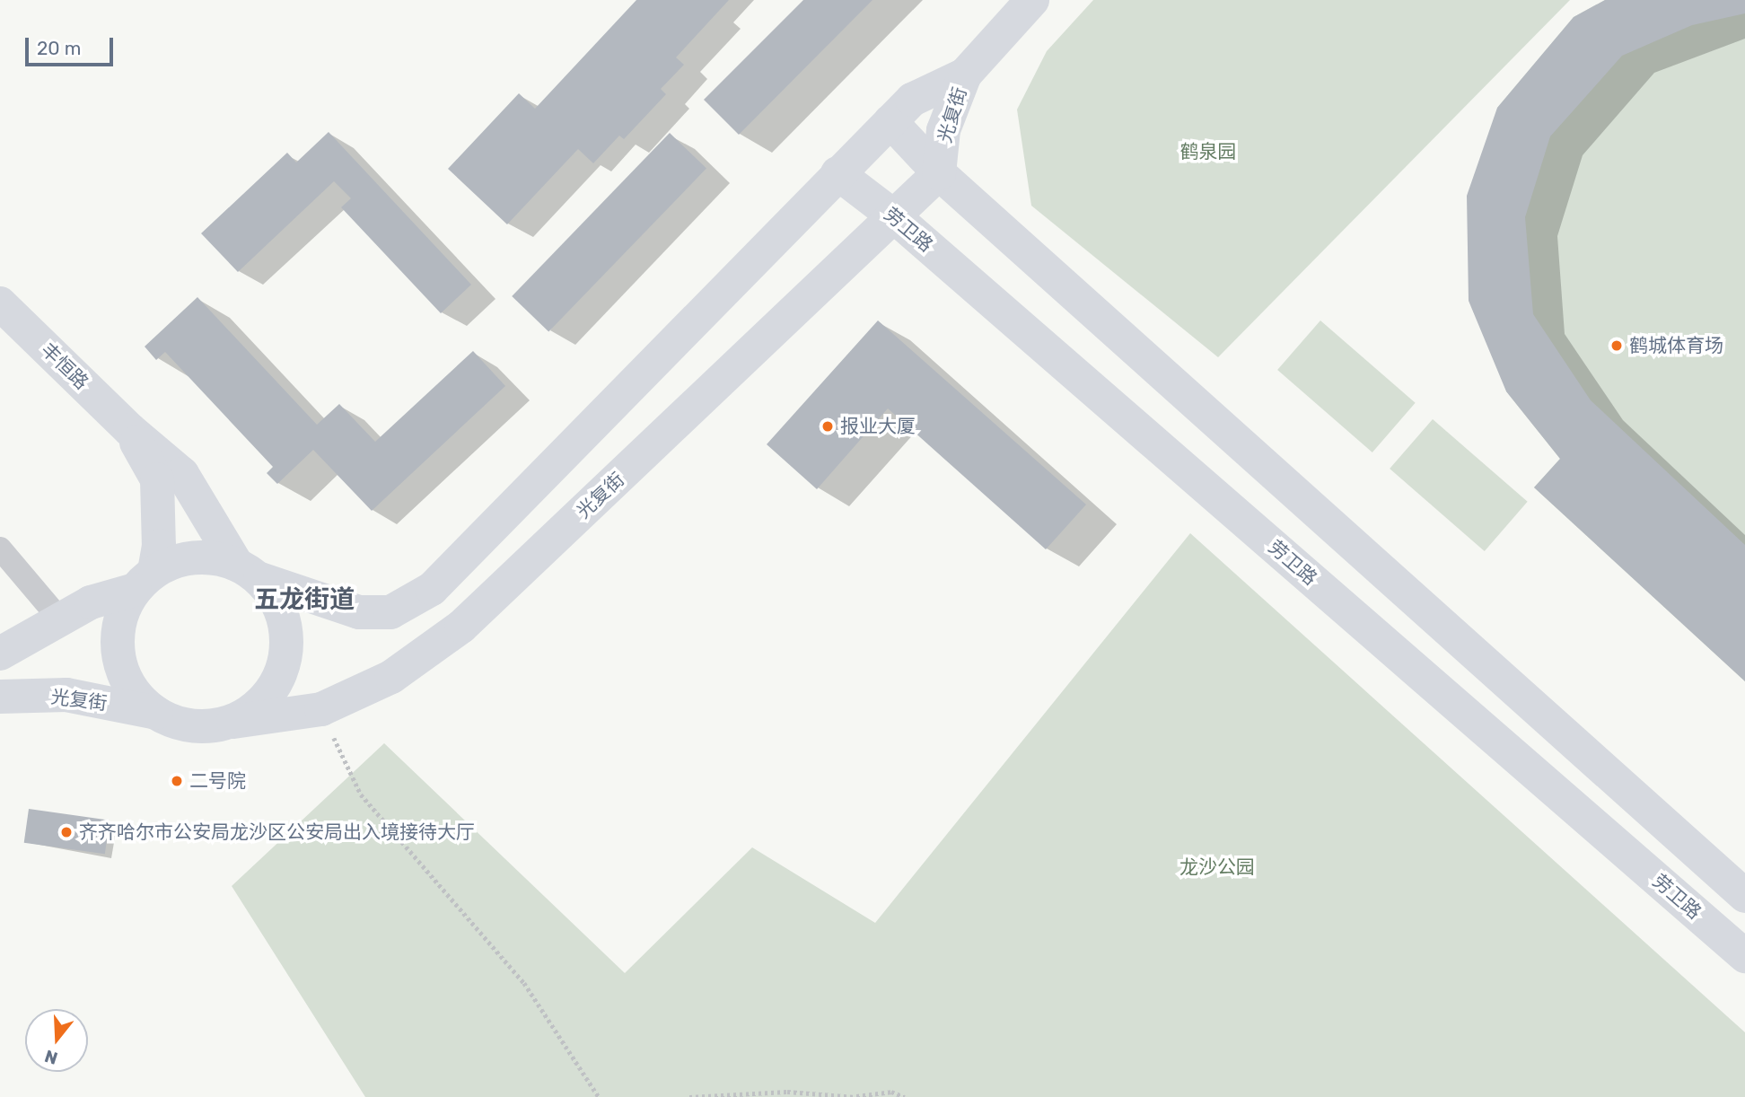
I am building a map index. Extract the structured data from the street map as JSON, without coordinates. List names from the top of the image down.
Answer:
{
  "streets": {
    "main road": ["光复街", "劳卫路", "丰恒路"]
  },
  "crossings": [
    ["光复街", "劳卫路"]
  ],
  "districts": ["五龙街道"],
  "parks": ["鹤泉园", "龙沙公园"],
  "places": [
    "鹤城体育场",
    "报业大厦",
    "二号院",
    "齐齐哈尔市公安局龙沙区公安局出入境接待大厅"
  ],
  "scale_bar": "20 m",
  "north": "bottom"
}
